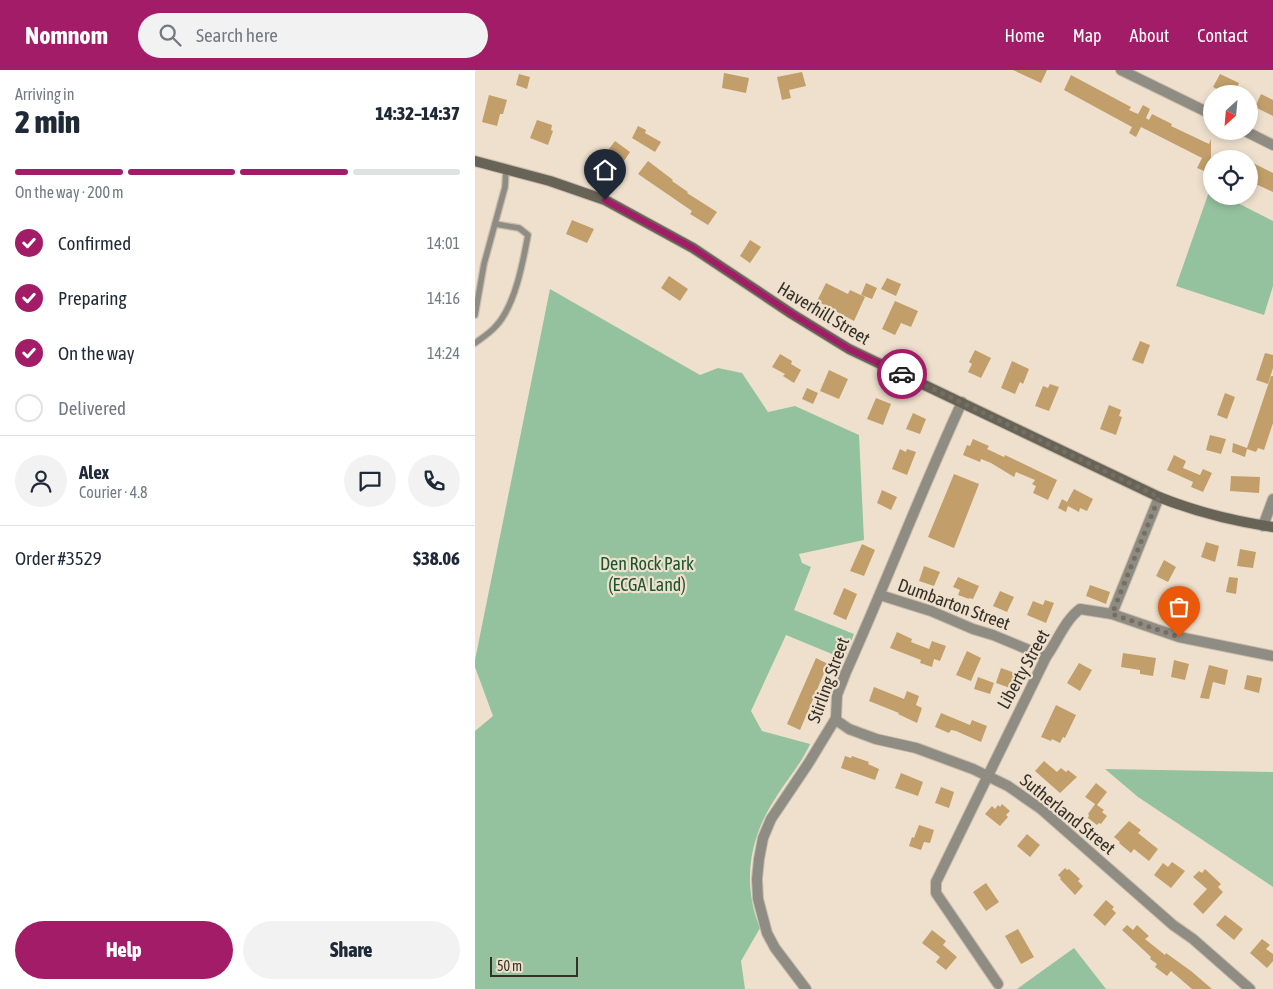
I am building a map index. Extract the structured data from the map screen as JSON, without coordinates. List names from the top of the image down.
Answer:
{
  "streets": {
    "main road": ["Haverhill Street"],
    "street": [
      "Dumbarton Street",
      "Liberty Street",
      "Stirling Street",
      "Sutherland Street"
    ]
  },
  "crossings": [
    ["Haverhill Street", "Stirling Street"],
    ["Dumbarton Street", "Liberty Street"],
    ["Dumbarton Street", "Stirling Street"],
    ["Liberty Street", "Sutherland Street"],
    ["Stirling Street", "Sutherland Street"]
  ],
  "parks": ["Den Rock Park (ECGA Land)"],
  "scale_bar": "50 m",
  "north": "bottom left",
  "page": {
    "header": "Nomnom",
    "search": "Search here",
    "nav": [
      "Home",
      "Map",
      "About",
      "Contact"
    ],
    "heading": ["2 min", "Arriving in", "14:32–14:37"],
    "panel": [
      "Alex",
      "Courier · 4.8",
      "Order #3529",
      "$38.06"
    ],
    "bar": "On the way · 200 m",
    "list": [
      ["Confirmed", "14:01"],
      ["Preparing", "14:16"],
      ["On the way", "14:24"],
      "Delivered"
    ],
    "buttons": ["Help", "Share"],
    "scale": "50 m"
  }
}
